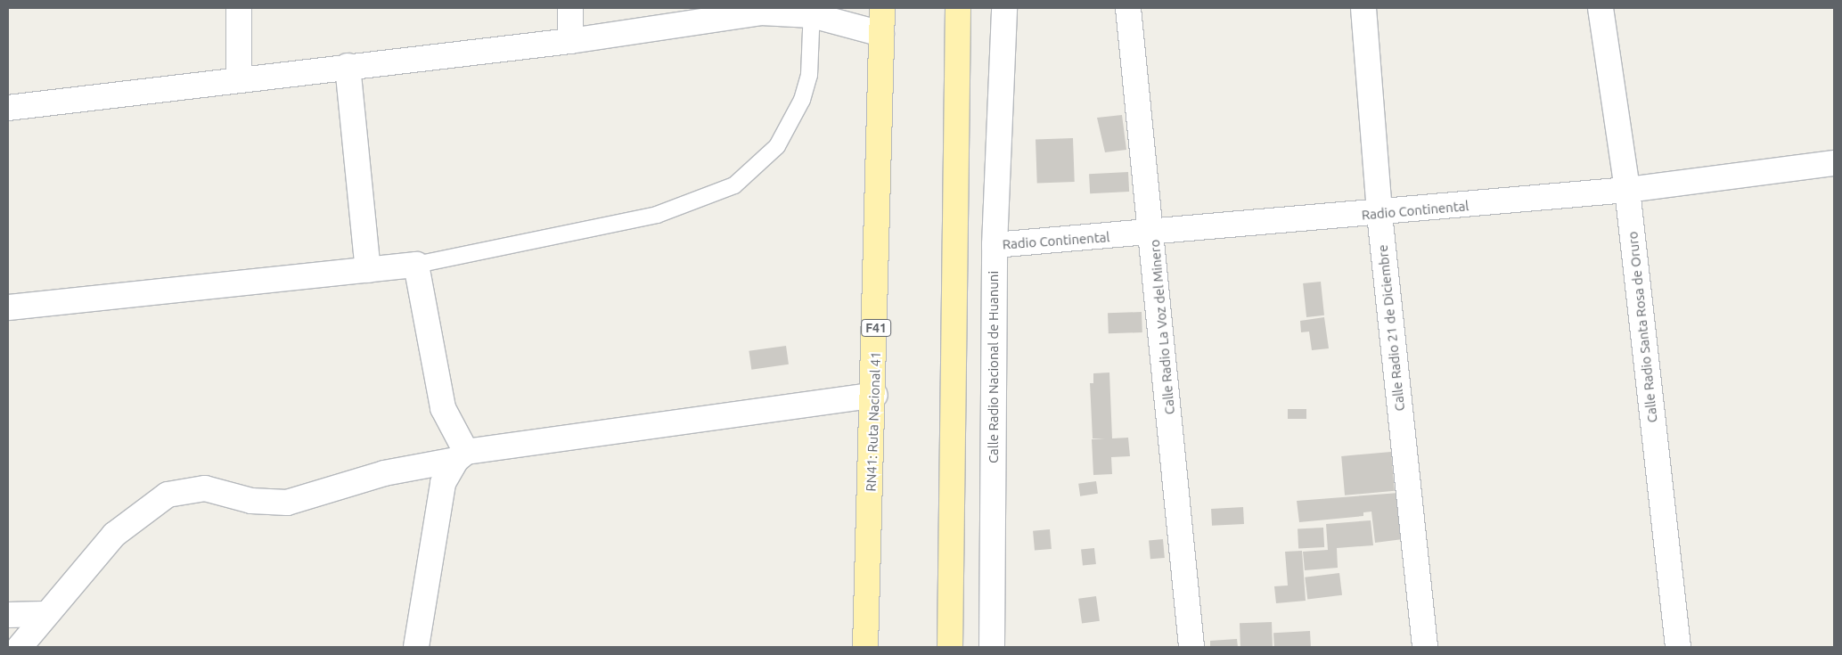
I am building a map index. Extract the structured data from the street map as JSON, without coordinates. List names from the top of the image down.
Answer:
{
  "streets": {
    "main road": ["F41", "RN41: Ruta Nacional 41"],
    "street": [
      "Radio Continental",
      "Calle Radio La Voz del Minero",
      "Calle Radio Santa Rosa de Oruro",
      "Calle Radio 21 de Diciembre",
      "Calle Radio Nacional de Huanuni"
    ]
  },
  "crossings": [
    ["Radio Continental", "Calle Radio La Voz del Minero"],
    ["Radio Continental", "Calle Radio Santa Rosa de Oruro"],
    ["Radio Continental", "Calle Radio 21 de Diciembre"],
    ["Radio Continental", "Calle Radio Nacional de Huanuni"]
  ]
}
